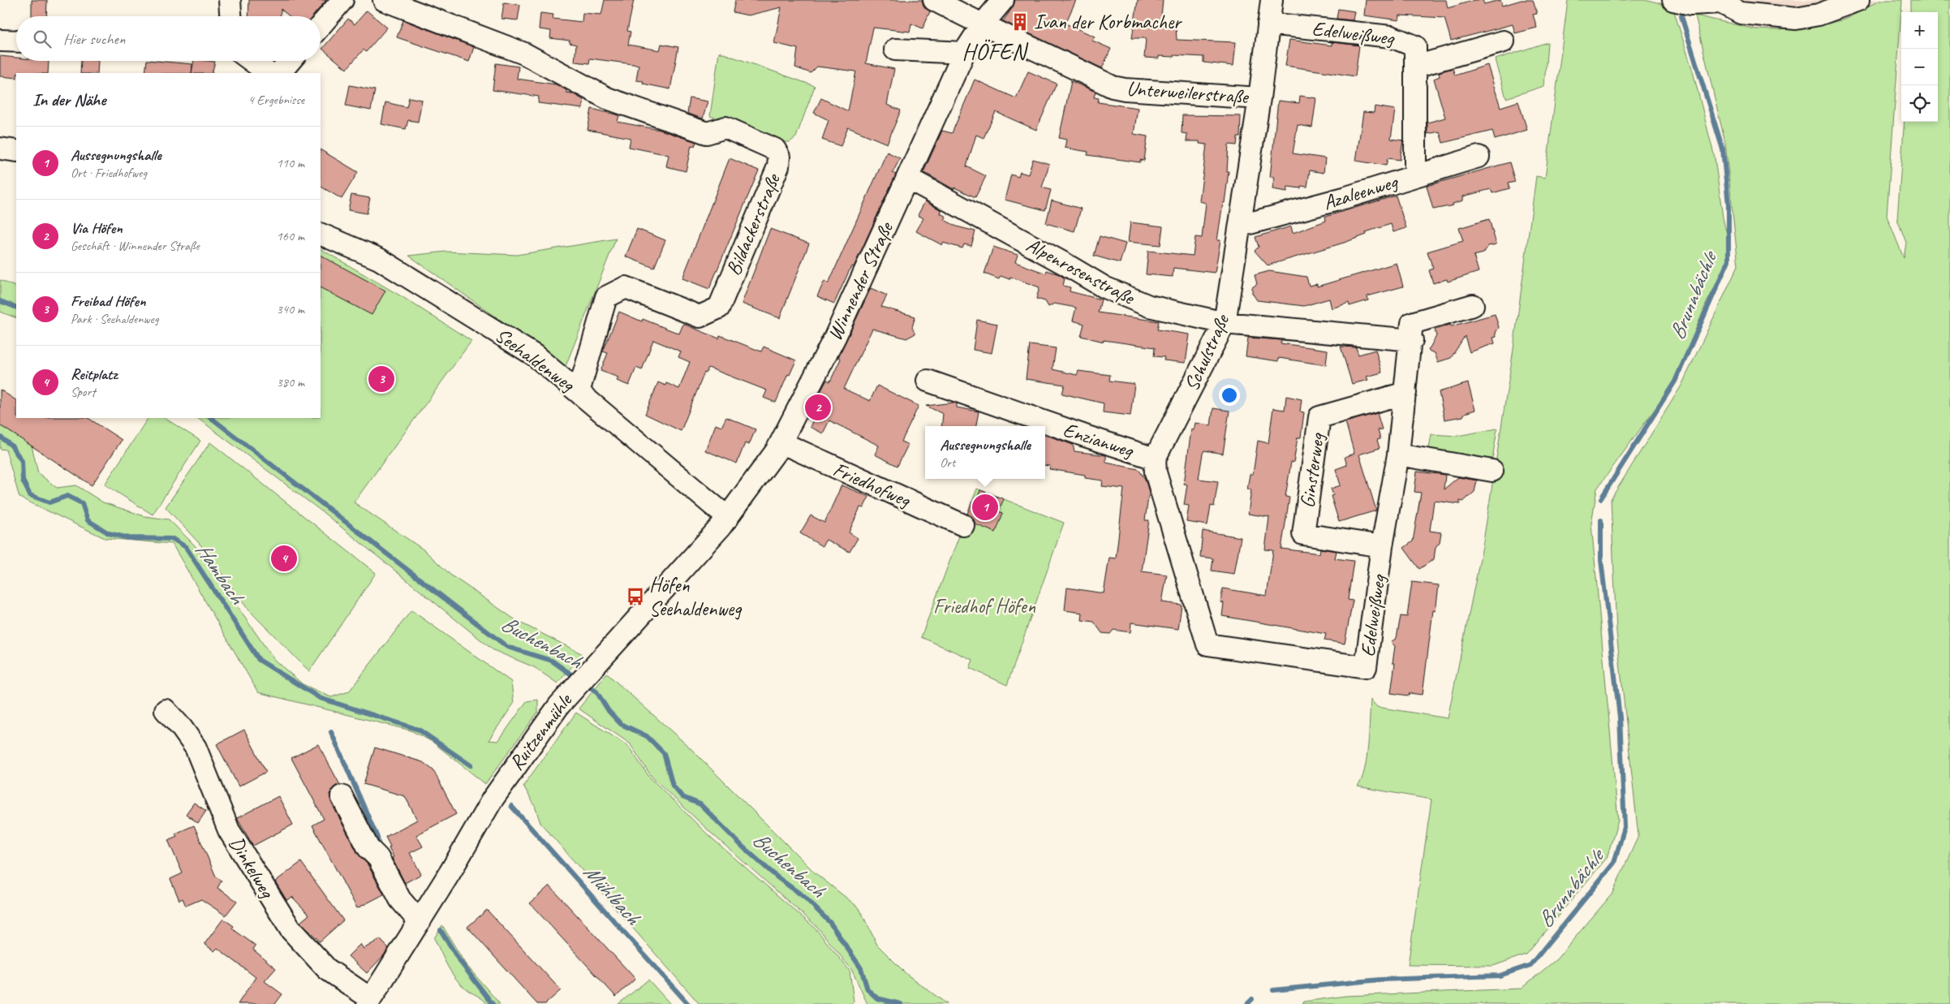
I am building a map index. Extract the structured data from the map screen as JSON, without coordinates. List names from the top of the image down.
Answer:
{
  "streets": {
    "street": [
      "Edelweißweg",
      "Unterweilerstraße",
      "Azaleenweg",
      "Bildackerstraße",
      "Alpenrosenstraße",
      "Winnender Straße",
      "Schulstraße",
      "Seehaldenweg",
      "Enzianweg",
      "Ginsterweg",
      "Friedhofweg",
      "Ruitzenmühle",
      "Dinkelweg"
    ]
  },
  "crossings": [
    ["Edelweißweg", "Azaleenweg"],
    ["Edelweißweg", "Alpenrosenstraße"],
    ["Edelweißweg", "Schulstraße"],
    ["Edelweißweg", "Enzianweg"],
    ["Edelweißweg", "Ginsterweg"],
    ["Unterweilerstraße", "Winnender Straße"],
    ["Unterweilerstraße", "Schulstraße"],
    ["Azaleenweg", "Schulstraße"],
    ["Bildackerstraße", "Seehaldenweg"],
    ["Alpenrosenstraße", "Winnender Straße"],
    ["Alpenrosenstraße", "Schulstraße"],
    ["Winnender Straße", "Seehaldenweg"],
    ["Winnender Straße", "Friedhofweg"],
    ["Winnender Straße", "Ruitzenmühle"],
    ["Schulstraße", "Enzianweg"],
    ["Seehaldenweg", "Ruitzenmühle"],
    ["Ruitzenmühle", "Dinkelweg"]
  ],
  "districts": ["HÖFEN"],
  "water": [
    "Brunnbächle",
    "Hambach",
    "Buchenbach",
    "Mühlbach"
  ],
  "parks": ["Friedhof Höfen"],
  "places": {
    "building": ["Ivan der Korbmacher"],
    "bus stop": ["Höfen Seehaldenweg"]
  },
  "page": {
    "map_buttons": ["+", "−"],
    "search": "Hier suchen",
    "heading": ["In der Nähe", "4 Ergebnisse"],
    "list": [
      {
        "mark": "1",
        "name": "Aussegnungshalle",
        "note": "Ort · Friedhofweg",
        "value": "110 m"
      },
      {
        "mark": "2",
        "name": "Via Höfen",
        "note": "Geschäft · Winnender Straße",
        "value": "160 m"
      },
      {
        "mark": "3",
        "name": "Freibad Höfen",
        "note": "Park · Seehaldenweg",
        "value": "340 m"
      },
      {
        "mark": "4",
        "name": "Reitplatz",
        "note": "Sport",
        "value": "380 m"
      }
    ],
    "pins": [
      "3",
      "2",
      "1",
      "4"
    ],
    "popup": ["Aussegnungshalle", "Ort"]
  }
}
